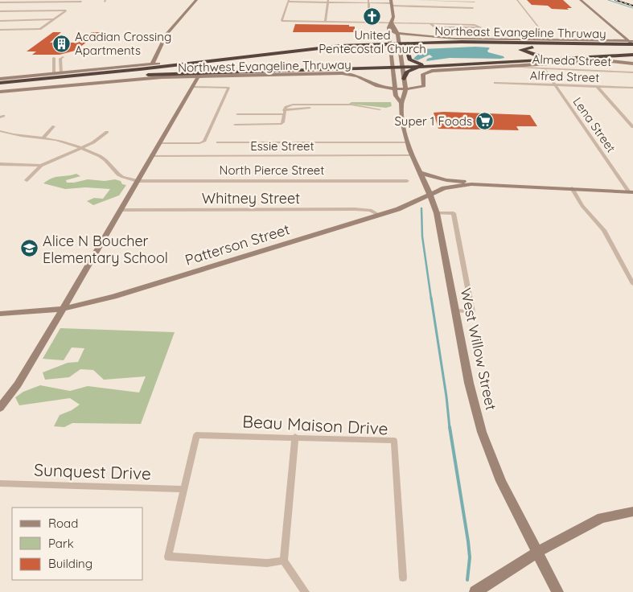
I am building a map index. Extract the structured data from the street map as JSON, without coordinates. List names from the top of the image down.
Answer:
{
  "streets": {
    "highway": ["Northeast Evangeline Thruway", "Northwest Evangeline Thruway"],
    "street": [
      "Almeda Street",
      "Alfred Street",
      "Lena Street",
      "Essie Street",
      "North Pierce Street",
      "Whitney Street",
      "Patterson Street",
      "West Willow Street",
      "Beau Maison Drive",
      "Sunquest Drive"
    ]
  },
  "crossings": [
    ["Northeast Evangeline Thruway", "West Willow Street"],
    ["Almeda Street", "Northwest Evangeline Thruway"],
    ["Almeda Street", "Lena Street"],
    ["Northwest Evangeline Thruway", "West Willow Street"],
    ["Alfred Street", "Lena Street"],
    ["Essie Street", "West Willow Street"],
    ["Whitney Street", "Patterson Street"],
    ["Patterson Street", "West Willow Street"],
    ["Beau Maison Drive", "Sunquest Drive"]
  ],
  "places": {
    "church": ["United Pentecostal Church"],
    "building": ["Acadian Crossing Apartments"],
    "supermarket": ["Super 1 Foods"],
    "school or university": ["Alice N Boucher Elementary School"]
  },
  "legend": ["Road", "Park", "Building"]
}
